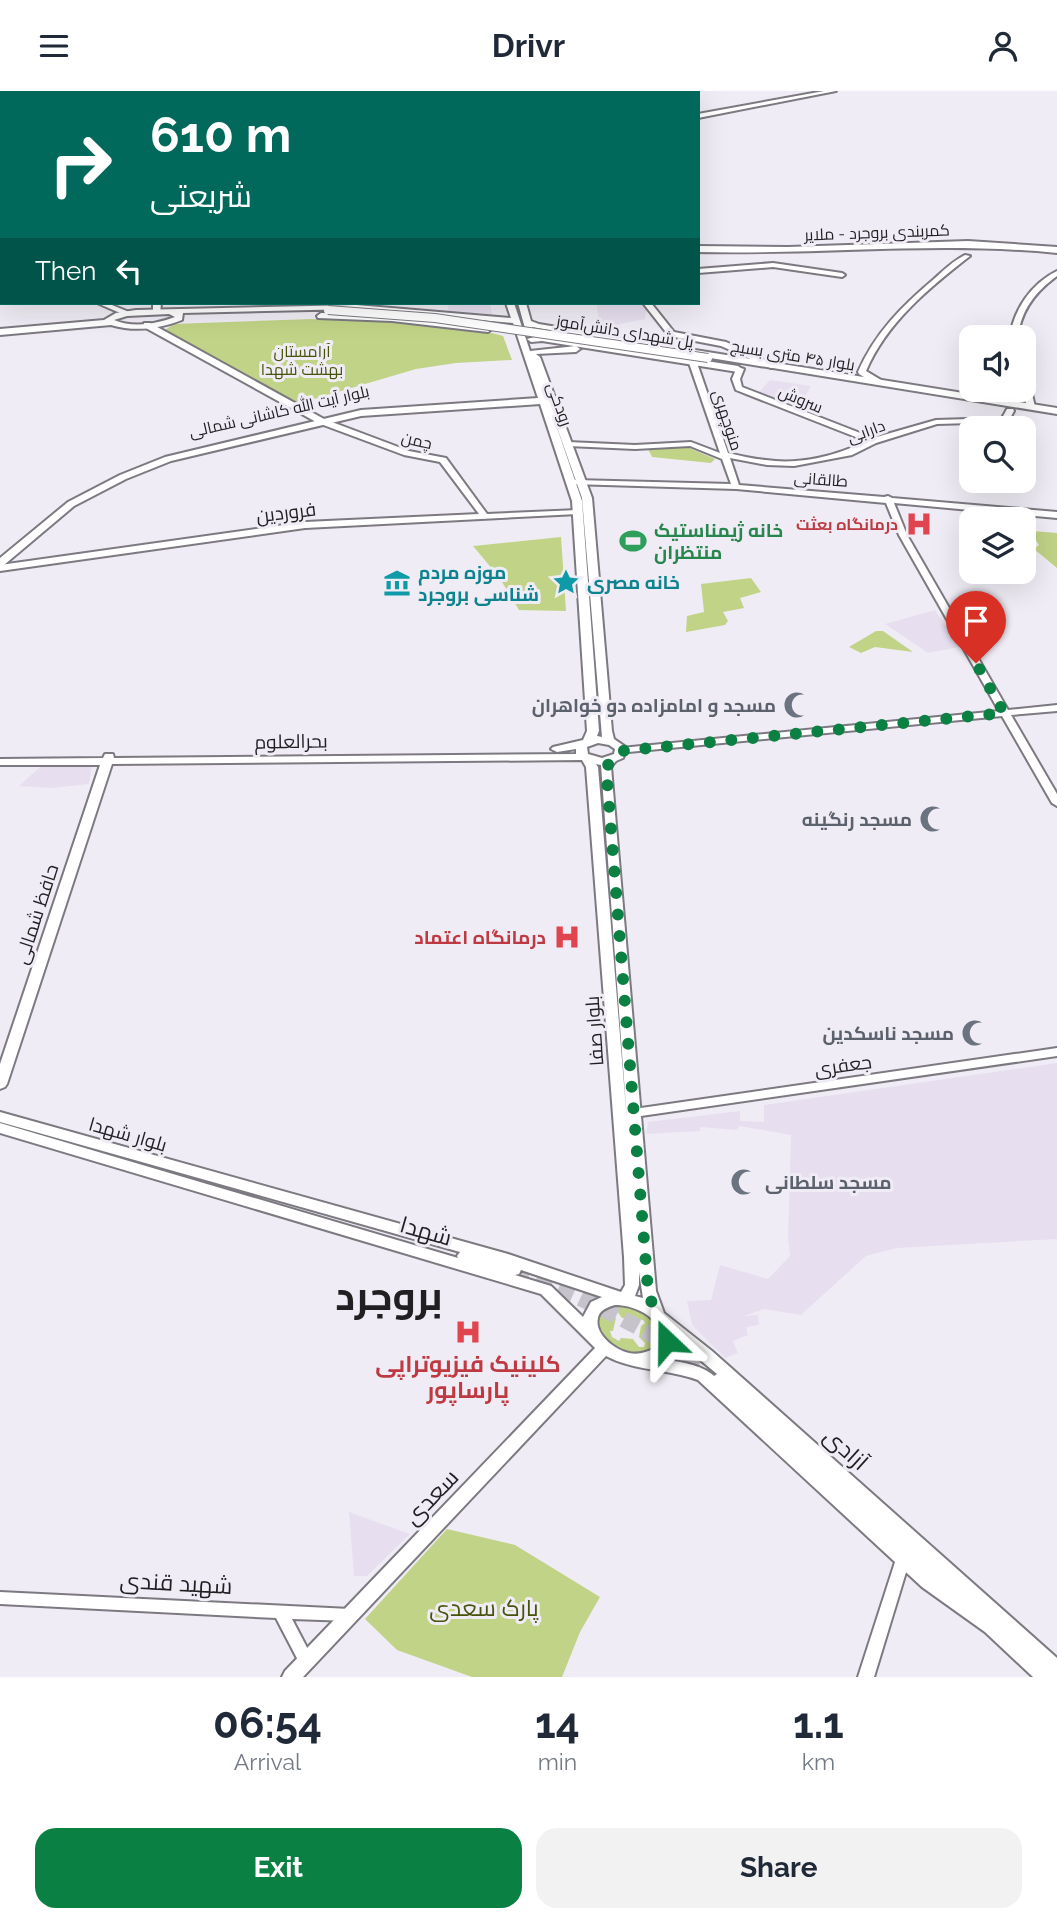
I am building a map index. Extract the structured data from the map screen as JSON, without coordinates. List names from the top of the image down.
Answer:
{
  "streets": {
    "highway": ["کمربندی بروجرد - ملایر"],
    "main road": [
      "پل شهدای دانش‌آموز",
      "بلوار ۴۵ متری بسیج",
      "رودکی",
      "بلوار آیت الله کاشانی شمالی",
      "بحرالعلوم",
      "حافظ شمالی",
      "بلوار صفا",
      "بلوار شهدا",
      "شهدا",
      "آزادی",
      "سعدی"
    ],
    "street": [
      "سروش",
      "منوچهری",
      "دارابی",
      "چمن",
      "طالقانی",
      "فروردین",
      "جعفری",
      "شهید قندی"
    ]
  },
  "crossings": [
    ["پل شهدای دانش‌آموز", "بلوار ۴۵ متری بسیج"],
    ["بلوار ۴۵ متری بسیج", "سروش"],
    ["بلوار ۴۵ متری بسیج", "رودکی"],
    ["بلوار ۴۵ متری بسیج", "منوچهری"],
    ["بلوار ۴۵ متری بسیج", "دارابی"],
    ["سروش", "دارابی"],
    ["رودکی", "بلوار آیت الله کاشانی شمالی"],
    ["رودکی", "دارابی"],
    ["رودکی", "طالقانی"],
    ["رودکی", "بلوار صفا"],
    ["بلوار آیت الله کاشانی شمالی", "چمن"],
    ["بلوار آیت الله کاشانی شمالی", "فروردین"],
    ["منوچهری", "دارابی"],
    ["منوچهری", "طالقانی"],
    ["چمن", "فروردین"],
    ["طالقانی", "بلوار صفا"],
    ["فروردین", "بلوار صفا"],
    ["بحرالعلوم", "حافظ شمالی"],
    ["بحرالعلوم", "بلوار صفا"],
    ["بلوار صفا", "جعفری"],
    ["بلوار صفا", "شهدا"],
    ["بلوار صفا", "آزادی"],
    ["بلوار صفا", "سعدی"],
    ["بلوار شهدا", "شهدا"],
    ["شهدا", "آزادی"],
    ["شهدا", "سعدی"],
    ["آزادی", "سعدی"],
    ["سعدی", "شهید قندی"]
  ],
  "districts": ["بروجرد"],
  "parks": ["آرامستان بهشت شهدا", "پارک سعدی"],
  "places": {
    "hospital": ["درمانگاه بعثت", "درمانگاه اعتماد", "کلینیک فیزیوتراپی پارساپور"],
    "sports": ["خانه ژیمناستیک منتظران"],
    "place": ["خانه مصری"],
    "museum": ["موزه مردم شناسی بروجرد"],
    "mosque": [
      "مسجد و امامزاده دو خواهران",
      "مسجد رنگینه",
      "مسجد ناسکدین",
      "مسجد سلطانی"
    ]
  },
  "page": {
    "header": "Drivr",
    "turn": ["610 m", "شریعتی"],
    "then": "Then",
    "eta": [
      "06:54",
      "Arrival",
      "14",
      "min",
      "1.1",
      "km"
    ],
    "buttons": ["Exit", "Share"]
  }
}
